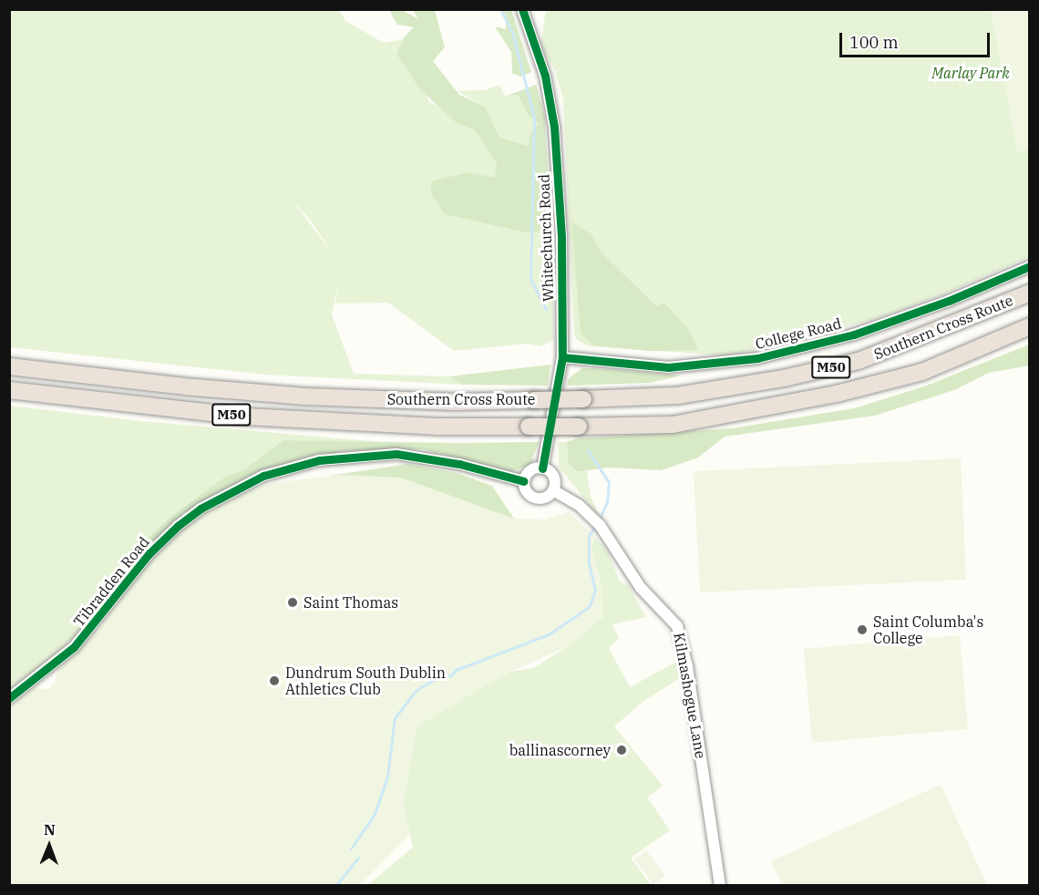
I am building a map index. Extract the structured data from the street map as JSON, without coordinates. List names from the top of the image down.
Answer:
{
  "streets": {
    "highway": ["Southern Cross Route", "M50"],
    "street": [
      "Whitechurch Road",
      "College Road",
      "Tibradden Road",
      "Kilmashogue Lane"
    ]
  },
  "crossings": [
    ["Whitechurch Road", "College Road"],
    ["Whitechurch Road", "Tibradden Road"],
    ["Whitechurch Road", "Kilmashogue Lane"],
    ["Tibradden Road", "Kilmashogue Lane"]
  ],
  "parks": ["Marlay Park"],
  "places": [
    "Saint Thomas",
    "Saint Columba's College",
    "Dundrum South Dublin Athletics Club",
    "ballinascorney"
  ],
  "scale_bar": "100 m",
  "north": "top"
}
